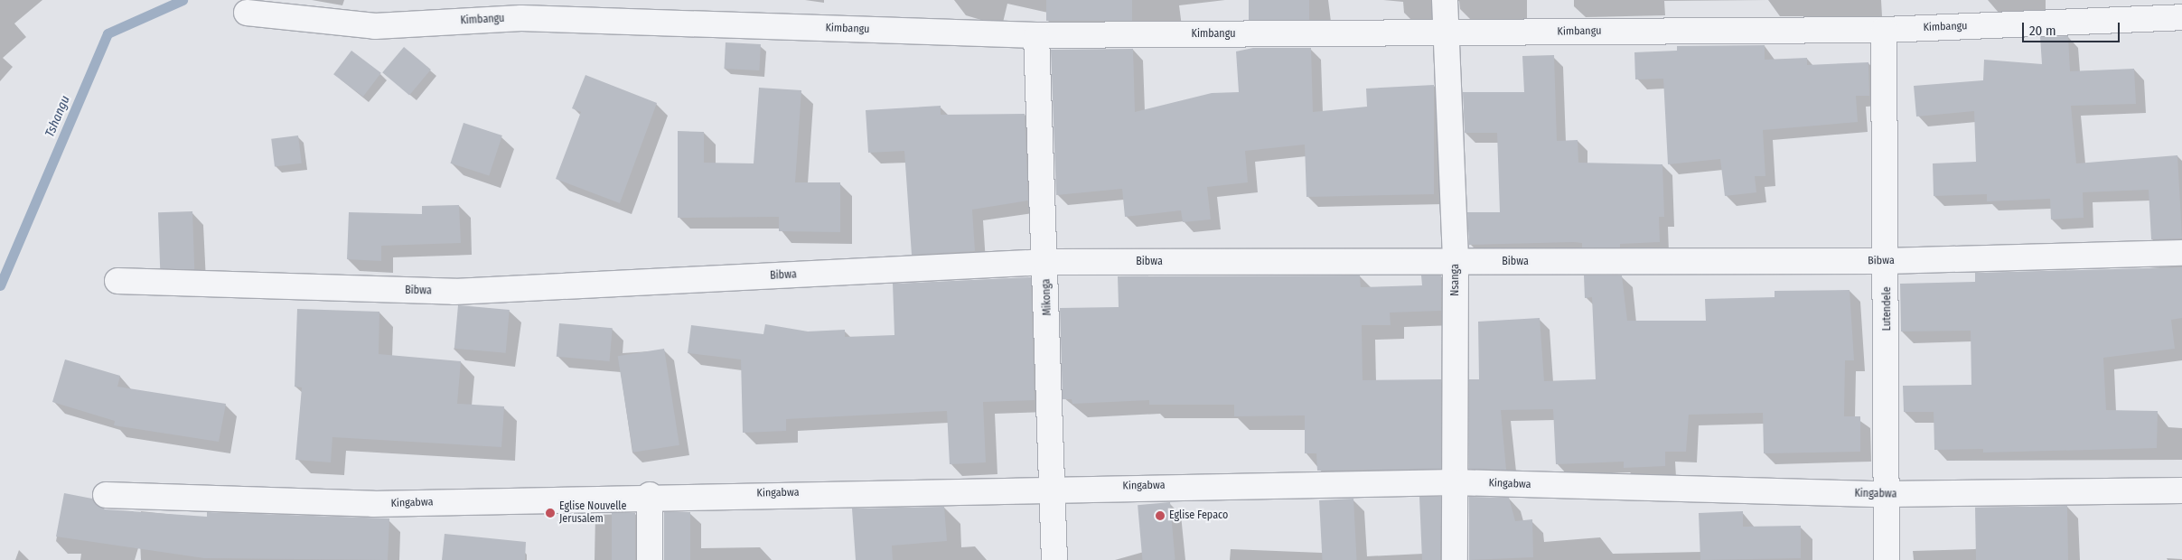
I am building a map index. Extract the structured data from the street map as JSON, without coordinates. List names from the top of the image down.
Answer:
{
  "streets": {
    "street": [
      "Kimbangu",
      "Bibwa",
      "Nsanga",
      "Mikonga",
      "Lutendele",
      "Kingabwa"
    ]
  },
  "crossings": [
    ["Kimbangu", "Nsanga"],
    ["Kimbangu", "Mikonga"],
    ["Kimbangu", "Lutendele"],
    ["Bibwa", "Nsanga"],
    ["Bibwa", "Mikonga"],
    ["Bibwa", "Lutendele"],
    ["Nsanga", "Kingabwa"],
    ["Mikonga", "Kingabwa"],
    ["Lutendele", "Kingabwa"]
  ],
  "water": ["Tshangu"],
  "places": ["Eglise Nouvelle Jerusalem", "Eglise Fepaco"],
  "scale_bar": "20 m"
}
